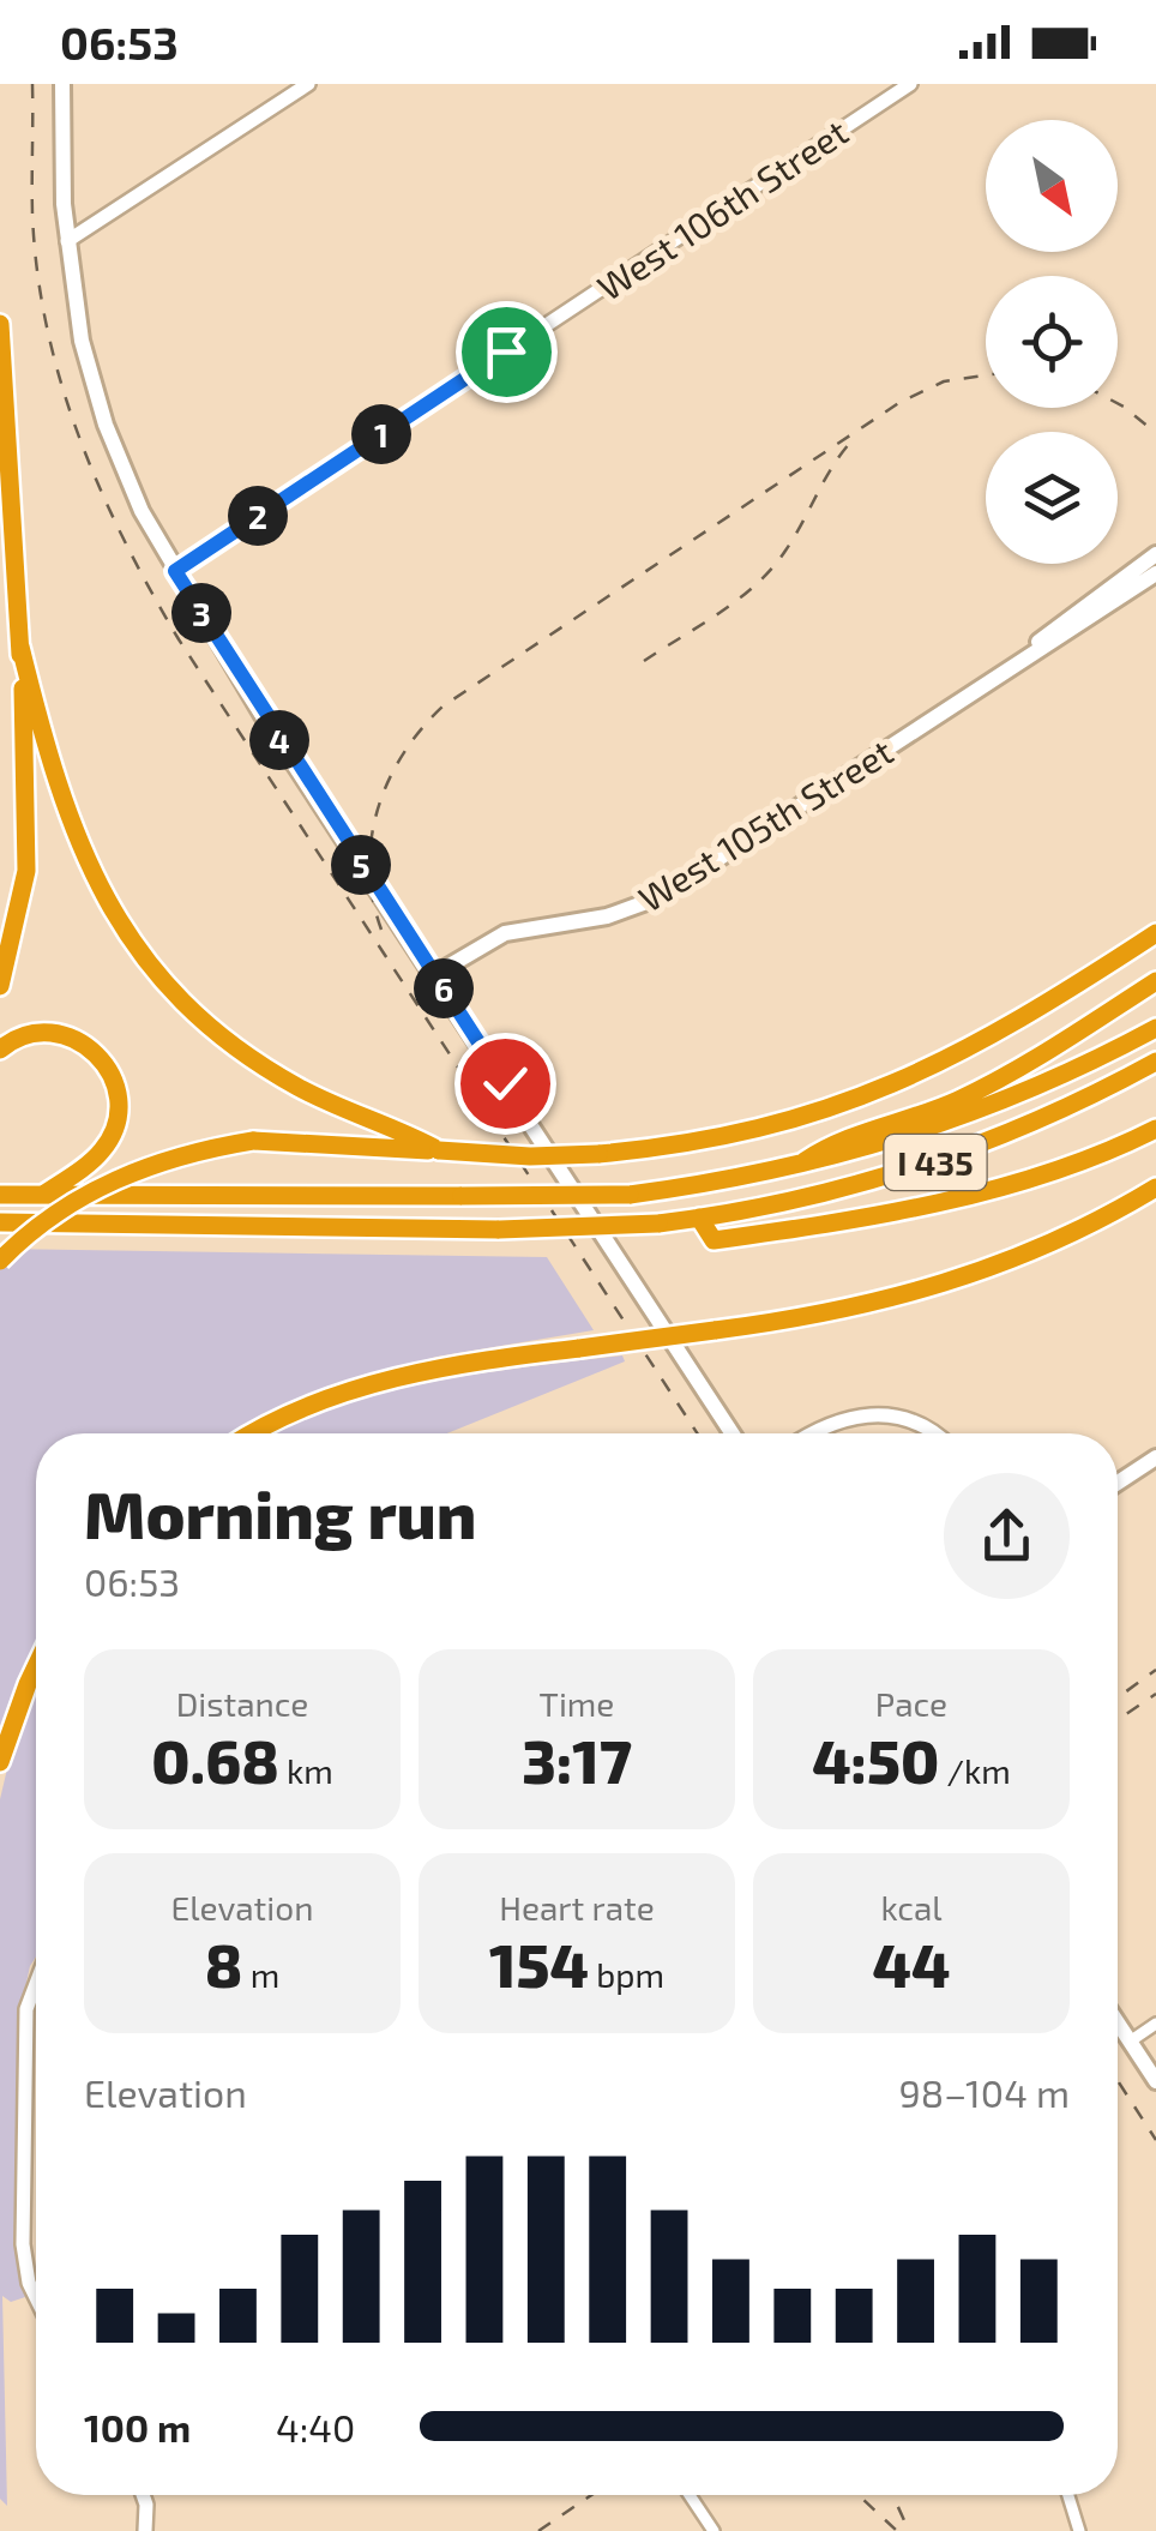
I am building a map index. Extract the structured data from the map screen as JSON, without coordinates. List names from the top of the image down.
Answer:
{
  "streets": {
    "highway": ["I 435"],
    "main road": ["West 105th Street"],
    "street": ["West 106th Street"]
  },
  "north": "bottom right",
  "page": {
    "status": "06:53",
    "pins": [
      "1",
      "2",
      "3",
      "4",
      "5",
      "6"
    ],
    "heading": ["Morning run", "06:53"],
    "stats": [
      ["Distance", "0.68 km"],
      ["Time", "3:17"],
      ["Pace", "4:50 /km"],
      ["Elevation", "8 m"],
      ["Heart rate", "154 bpm"],
      ["kcal", "44"]
    ],
    "chart": ["Elevation", "98–104 m"],
    "list": [
      {
        "name": "100 m",
        "note": "4:40"
      }
    ]
  }
}
